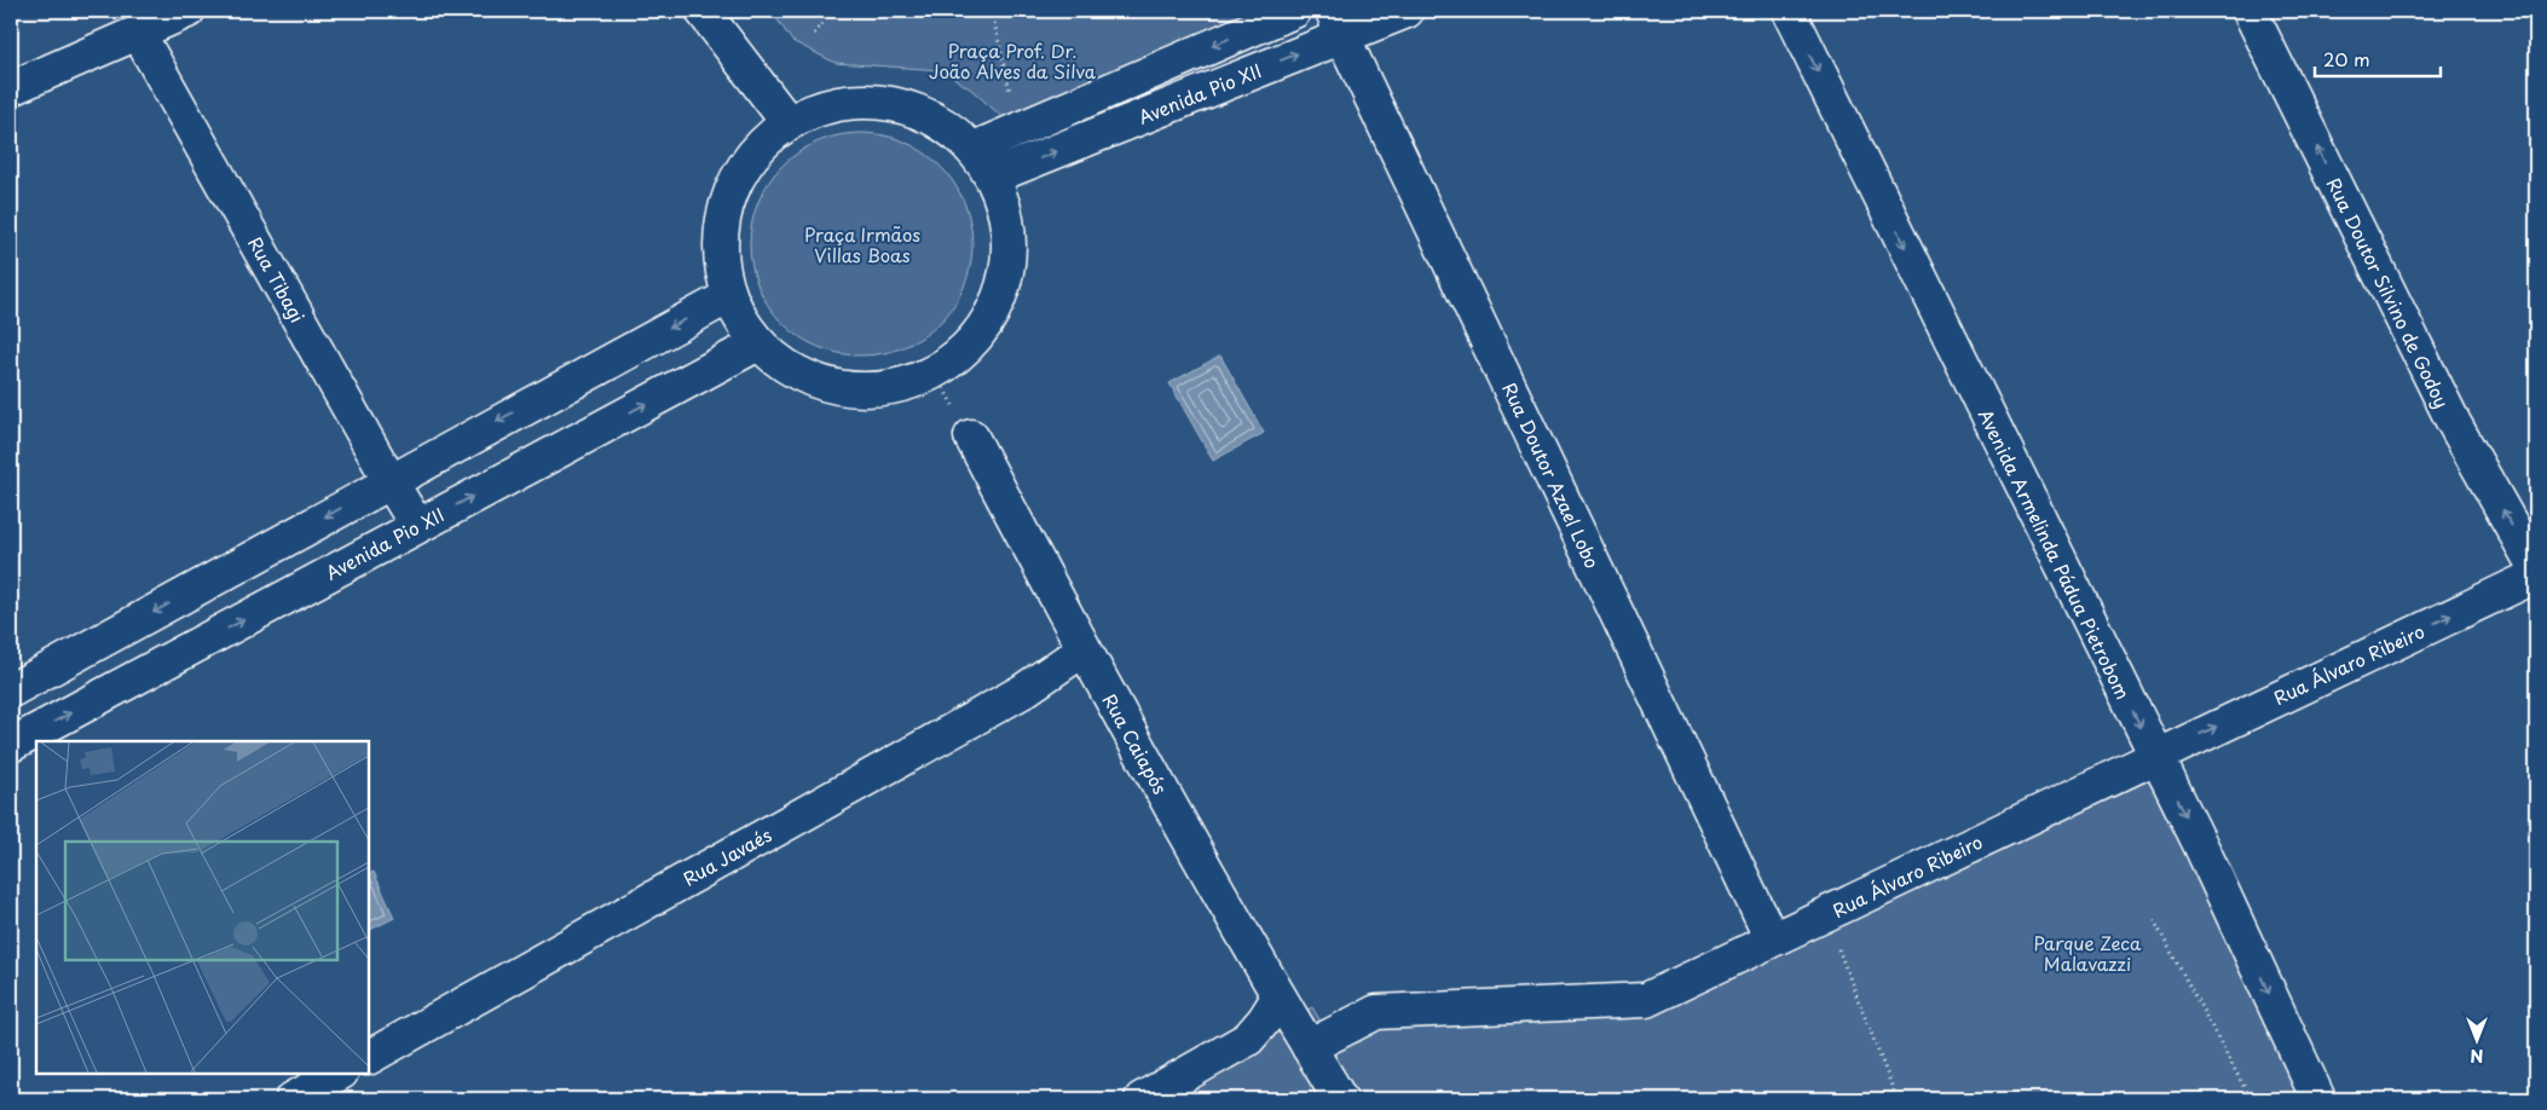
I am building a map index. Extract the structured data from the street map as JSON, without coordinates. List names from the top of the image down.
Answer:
{
  "streets": {
    "street": [
      "Avenida Pio XII",
      "Rua Tibagi",
      "Rua Doutor Silvino de Godoy",
      "Rua Doutor Azael Lobo",
      "Avenida Armelinda Pádua Pietrobom",
      "Rua Álvaro Ribeiro",
      "Rua Caiapós",
      "Rua Javaés"
    ]
  },
  "crossings": [
    ["Avenida Pio XII", "Rua Tibagi"],
    ["Avenida Pio XII", "Rua Doutor Azael Lobo"],
    ["Rua Doutor Azael Lobo", "Rua Álvaro Ribeiro"],
    ["Avenida Armelinda Pádua Pietrobom", "Rua Álvaro Ribeiro"],
    ["Rua Álvaro Ribeiro", "Rua Caiapós"],
    ["Rua Caiapós", "Rua Javaés"]
  ],
  "one_way": ["Rua Doutor Silvino de Godoy", "Avenida Armelinda Pádua Pietrobom"],
  "parks": ["Praça Prof. Dr. João Alves da Silva", "Praça Irmãos Villas Boas", "Parque Zeca Malavazzi"],
  "scale_bar": "20 m",
  "north": "bottom"
}
